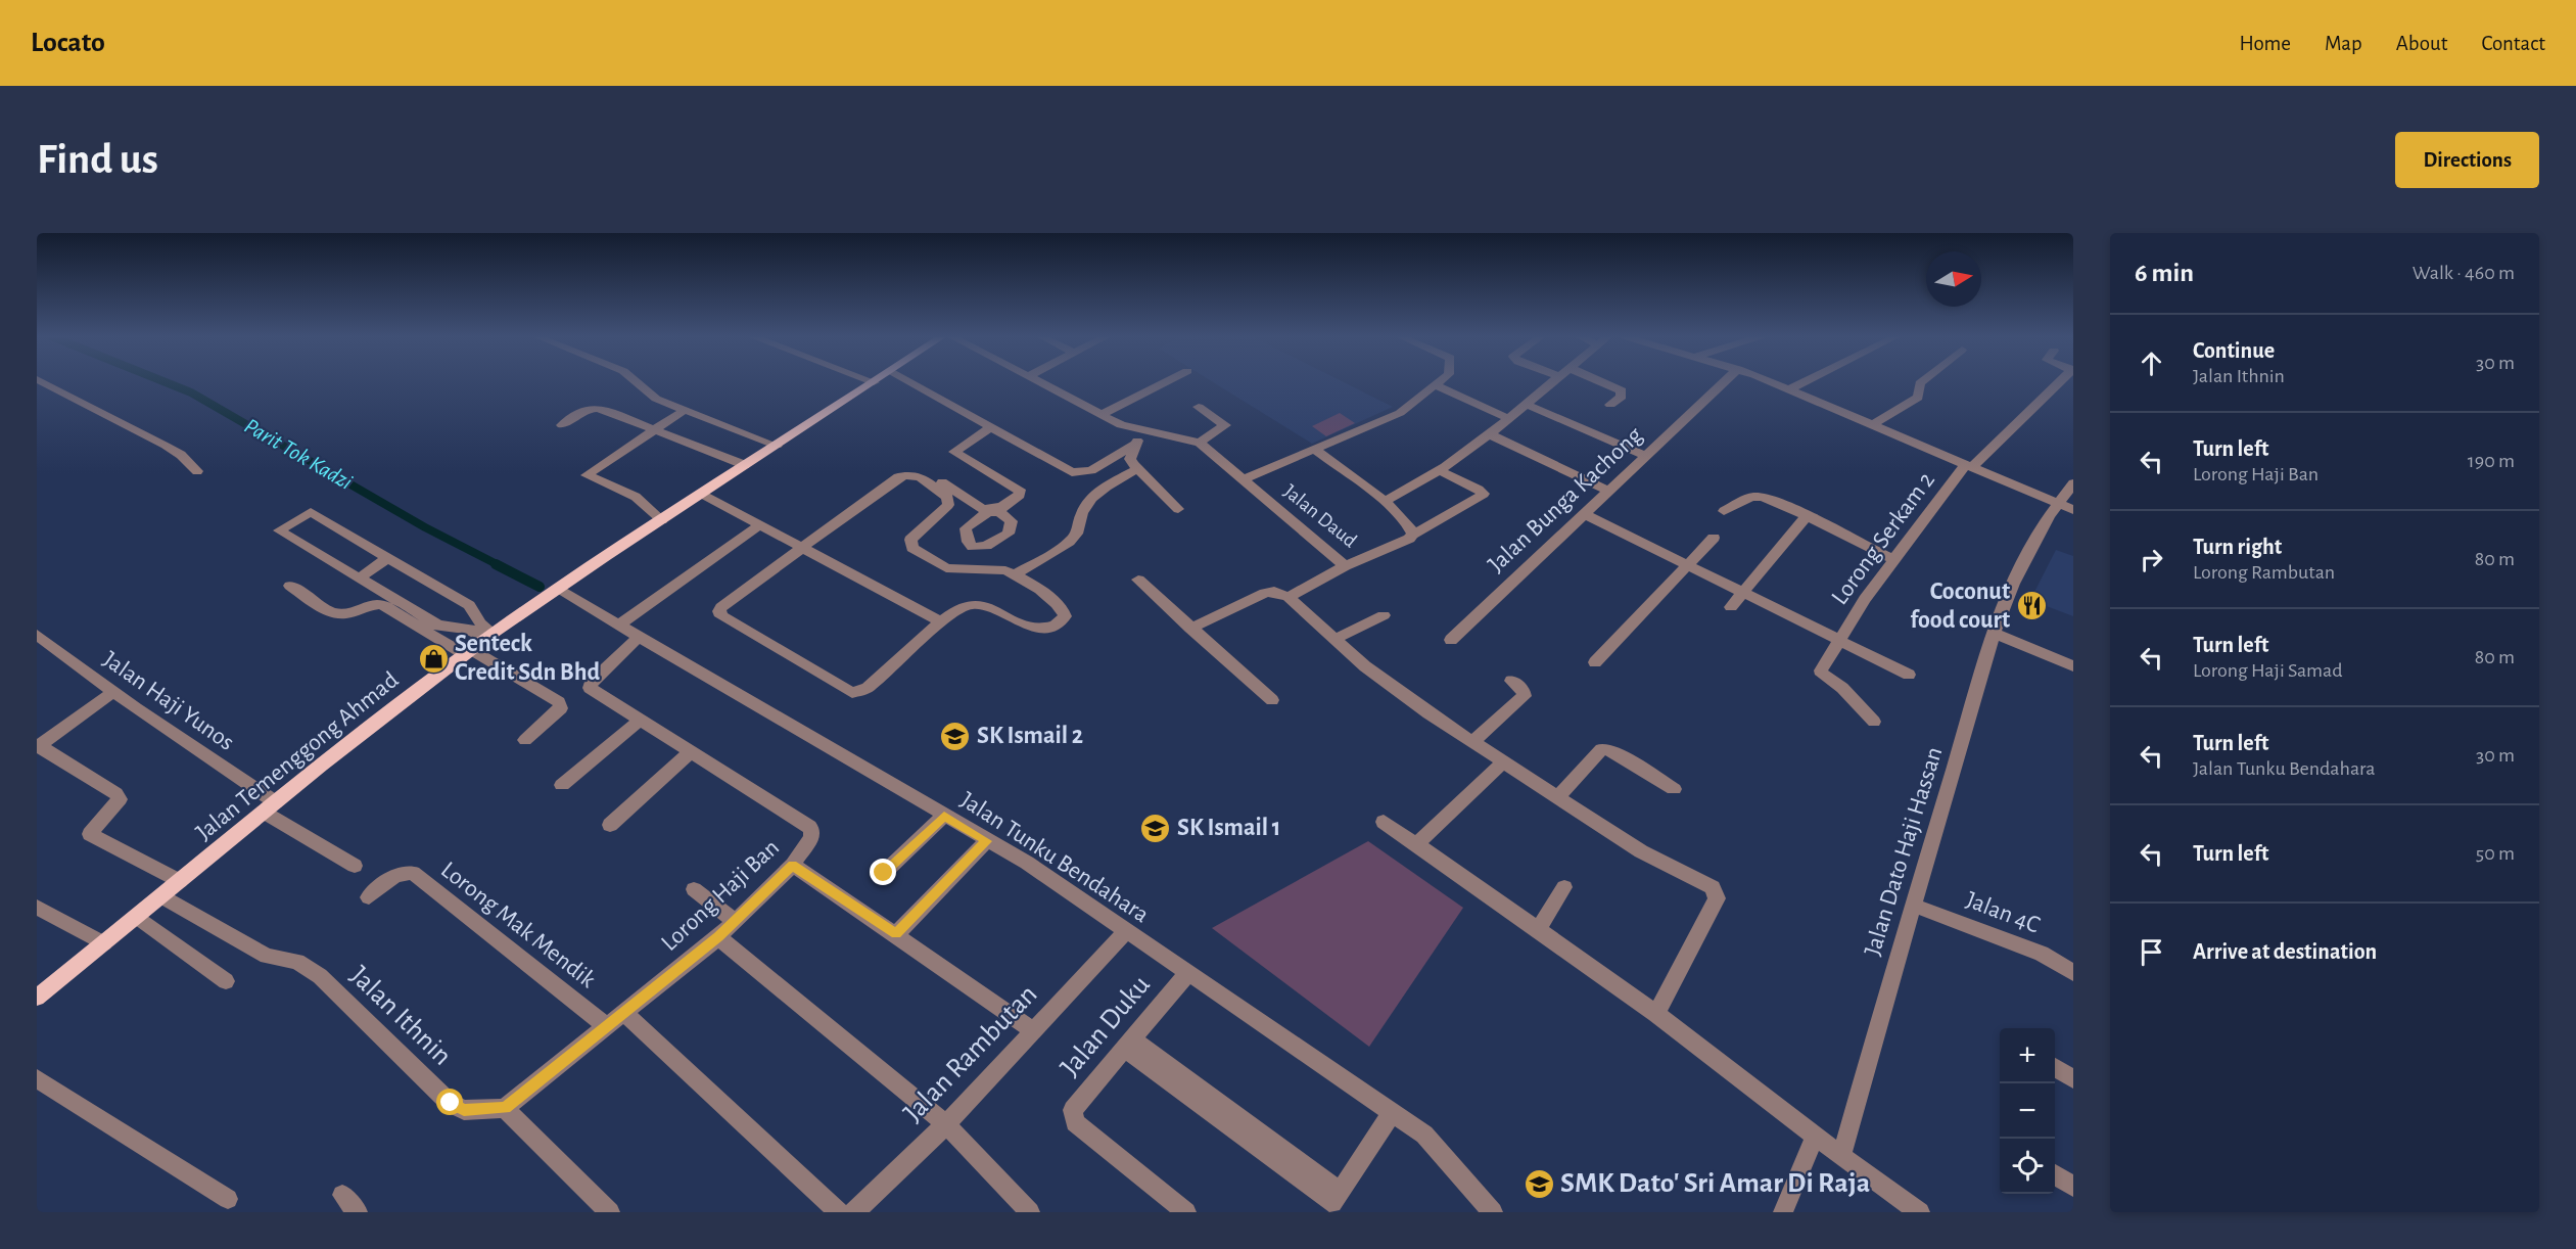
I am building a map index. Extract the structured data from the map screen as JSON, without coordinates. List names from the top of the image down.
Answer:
{
  "streets": {
    "main road": ["Jalan Temenggong Ahmad"],
    "street": [
      "Jalan Bunga Kachong",
      "Jalan Daud",
      "Lorong Serkam 2",
      "Jalan Haji Yunos",
      "Jalan Dato Haji Hassan",
      "Jalan Tunku Bendahara",
      "Lorong Haji Ban",
      "Jalan 4C",
      "Lorong Mak Mendik",
      "Jalan Ithnin",
      "Jalan Duku",
      "Jalan Rambutan"
    ]
  },
  "crossings": [
    ["Jalan Haji Yunos", "Jalan Temenggong Ahmad"],
    ["Jalan Temenggong Ahmad", "Jalan Tunku Bendahara"],
    ["Jalan Temenggong Ahmad", "Jalan Ithnin"],
    ["Jalan Dato Haji Hassan", "Jalan 4C"],
    ["Jalan Tunku Bendahara", "Lorong Haji Ban"],
    ["Jalan Tunku Bendahara", "Jalan Duku"],
    ["Jalan Tunku Bendahara", "Jalan Rambutan"],
    ["Lorong Haji Ban", "Lorong Mak Mendik"],
    ["Lorong Haji Ban", "Jalan Ithnin"]
  ],
  "water": ["Parit Tok Kadzi"],
  "places": {
    "restaurant": ["Coconut food court"],
    "shop": ["Senteck Credit Sdn Bhd"],
    "school or university": ["SK Ismail 2", "SK Ismail 1", "SMK Dato' Sri Amar Di Raja"]
  },
  "north": "right",
  "page": {
    "header": "Locato",
    "nav": [
      "Home",
      "Map",
      "About",
      "Contact"
    ],
    "buttons": "Directions",
    "title": "Find us",
    "heading": ["6 min", "Walk · 460 m"],
    "list": [
      ["Continue", "Jalan Ithnin", "30 m"],
      ["Turn left", "Lorong Haji Ban", "190 m"],
      ["Turn right", "Lorong Rambutan", "80 m"],
      ["Turn left", "Lorong Haji Samad", "80 m"],
      ["Turn left", "Jalan Tunku Bendahara", "30 m"],
      ["Turn left", "50 m"],
      "Arrive at destination"
    ],
    "map_buttons": ["+", "−"]
  }
}
